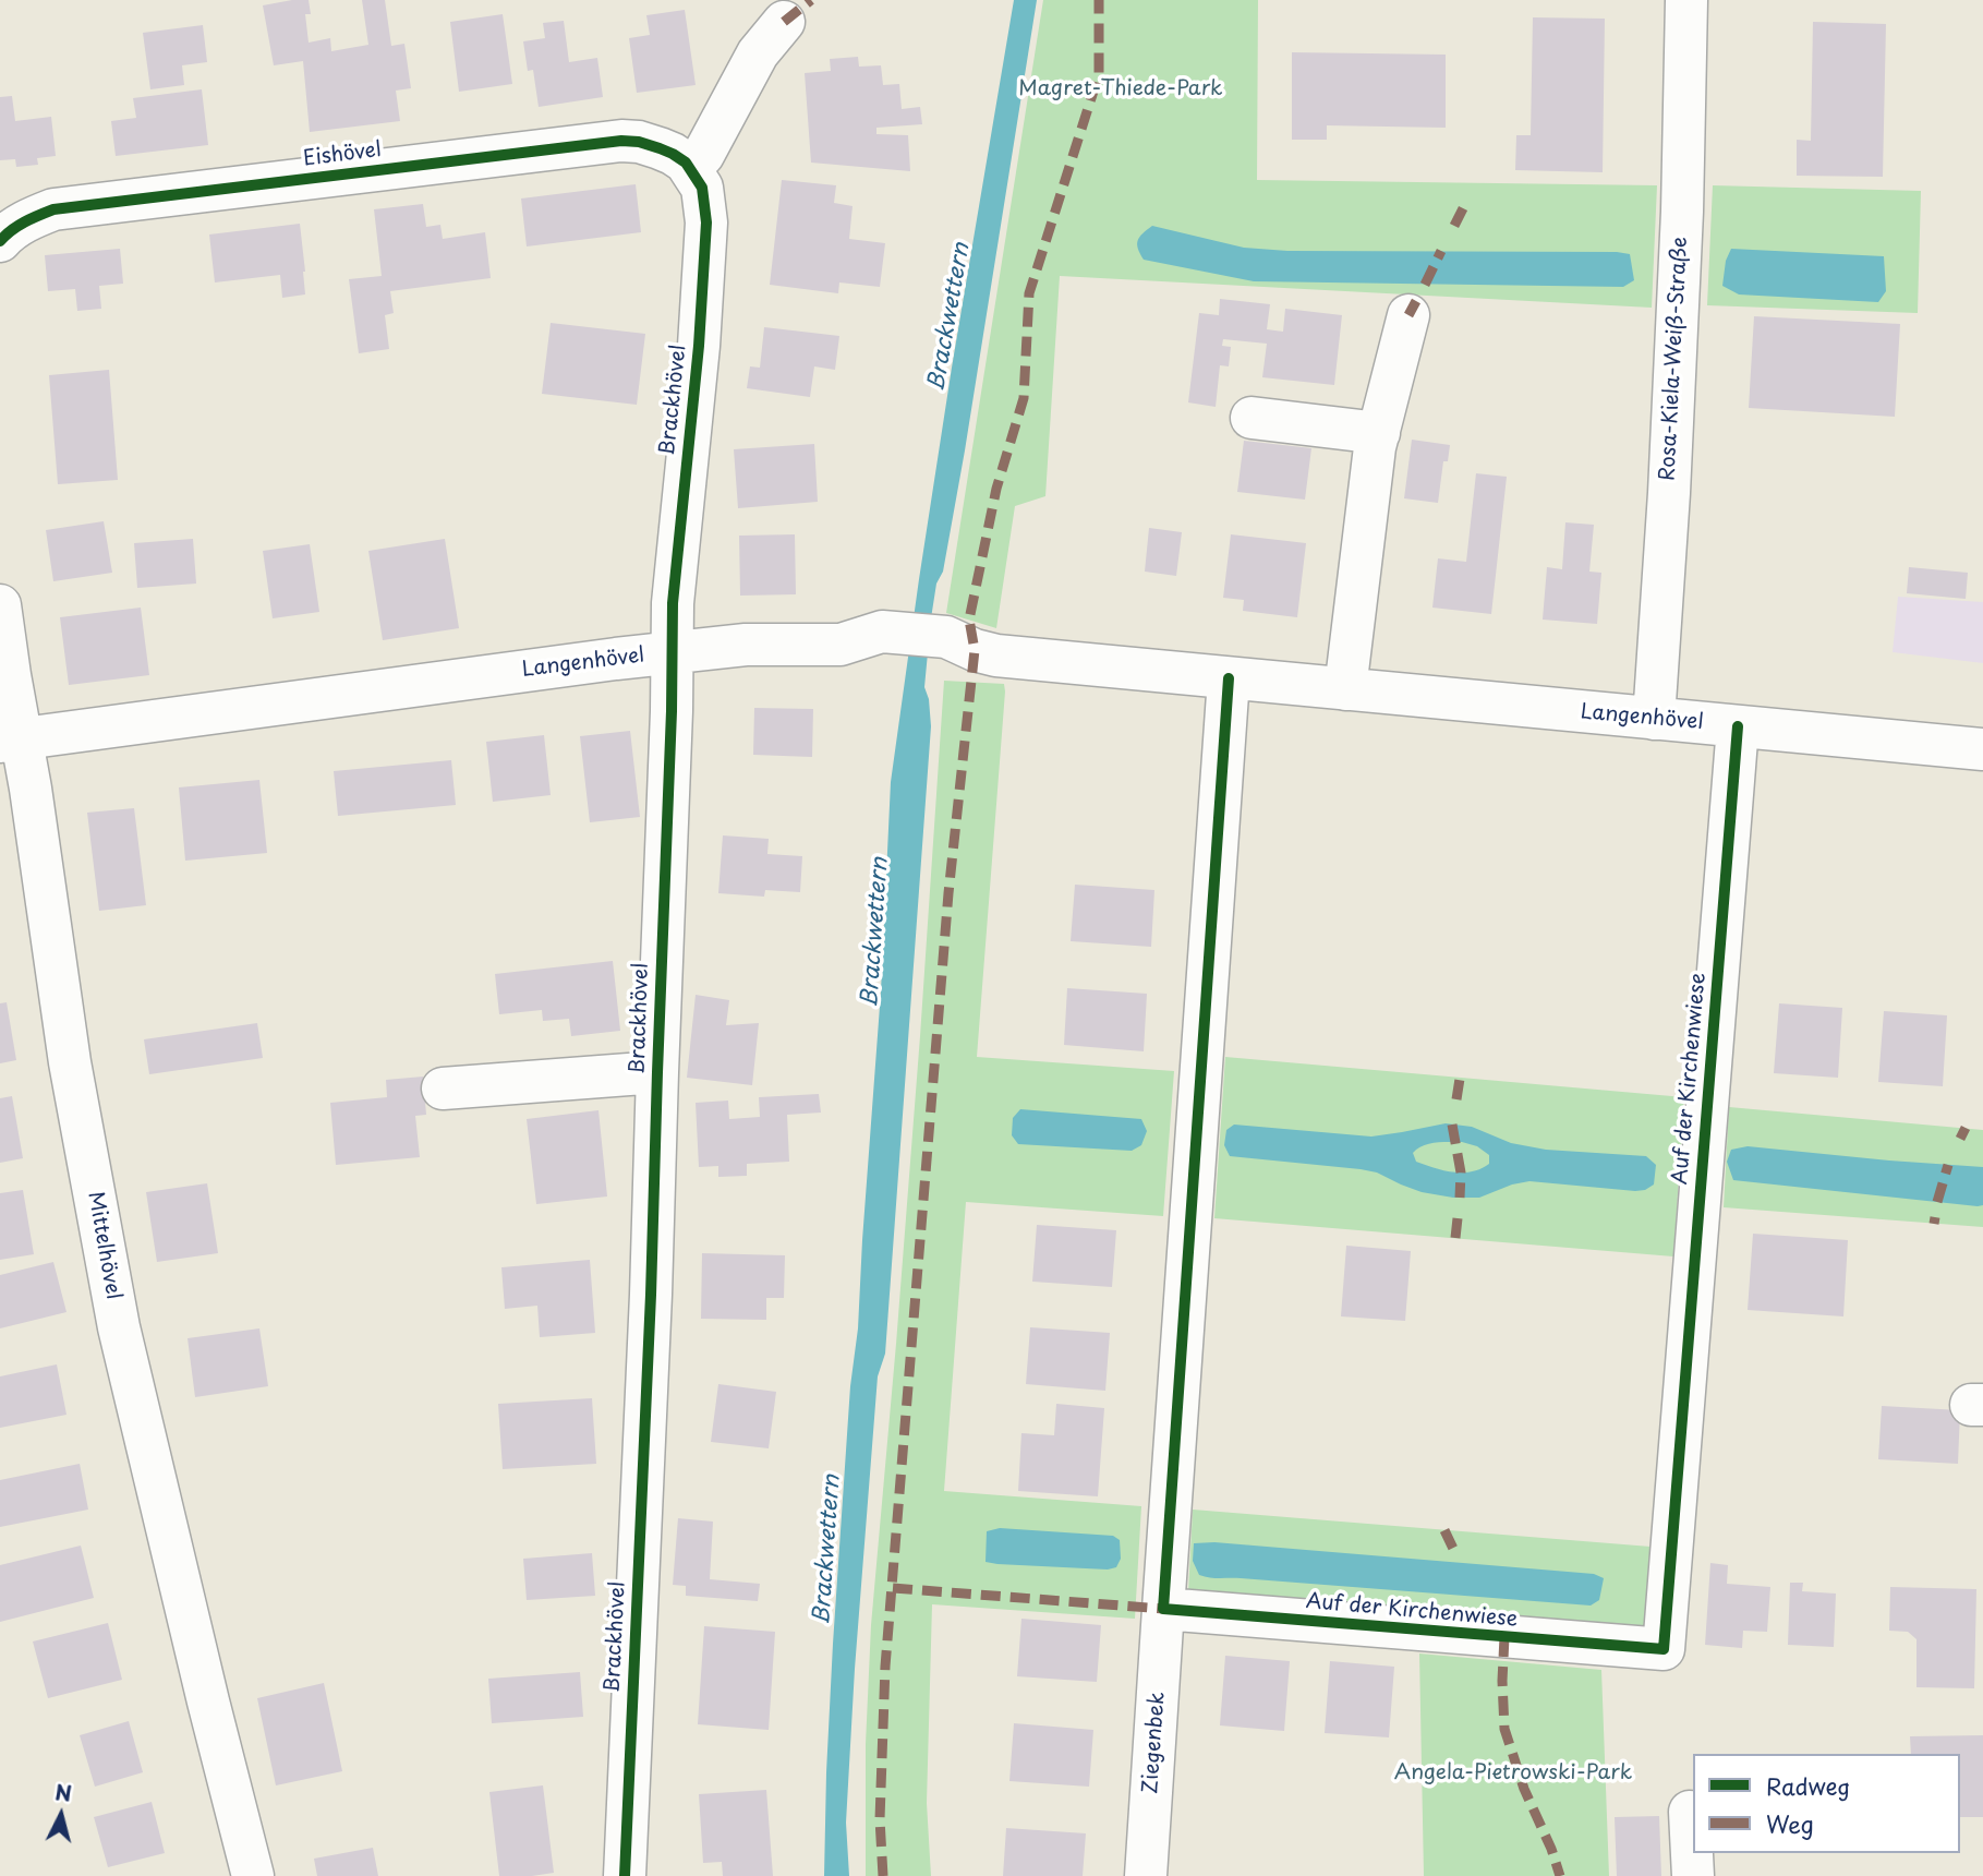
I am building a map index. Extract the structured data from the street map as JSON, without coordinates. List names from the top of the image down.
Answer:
{
  "streets": {
    "street": [
      "Eishövel",
      "Rosa-Kiela-Weiß-Straße",
      "Brackhövel",
      "Langenhövel",
      "Auf der Kirchenwiese",
      "Mittelhövel",
      "Ziegenbek"
    ]
  },
  "crossings": [
    ["Eishövel", "Brackhövel"],
    ["Rosa-Kiela-Weiß-Straße", "Langenhövel"],
    ["Brackhövel", "Langenhövel"],
    ["Langenhövel", "Auf der Kirchenwiese"],
    ["Langenhövel", "Mittelhövel"],
    ["Auf der Kirchenwiese", "Ziegenbek"]
  ],
  "water": ["Brackwettern"],
  "parks": ["Magret-Thiede-Park", "Angela-Pietrowski-Park"],
  "legend": ["Radweg", "Weg"],
  "north": "top"
}
